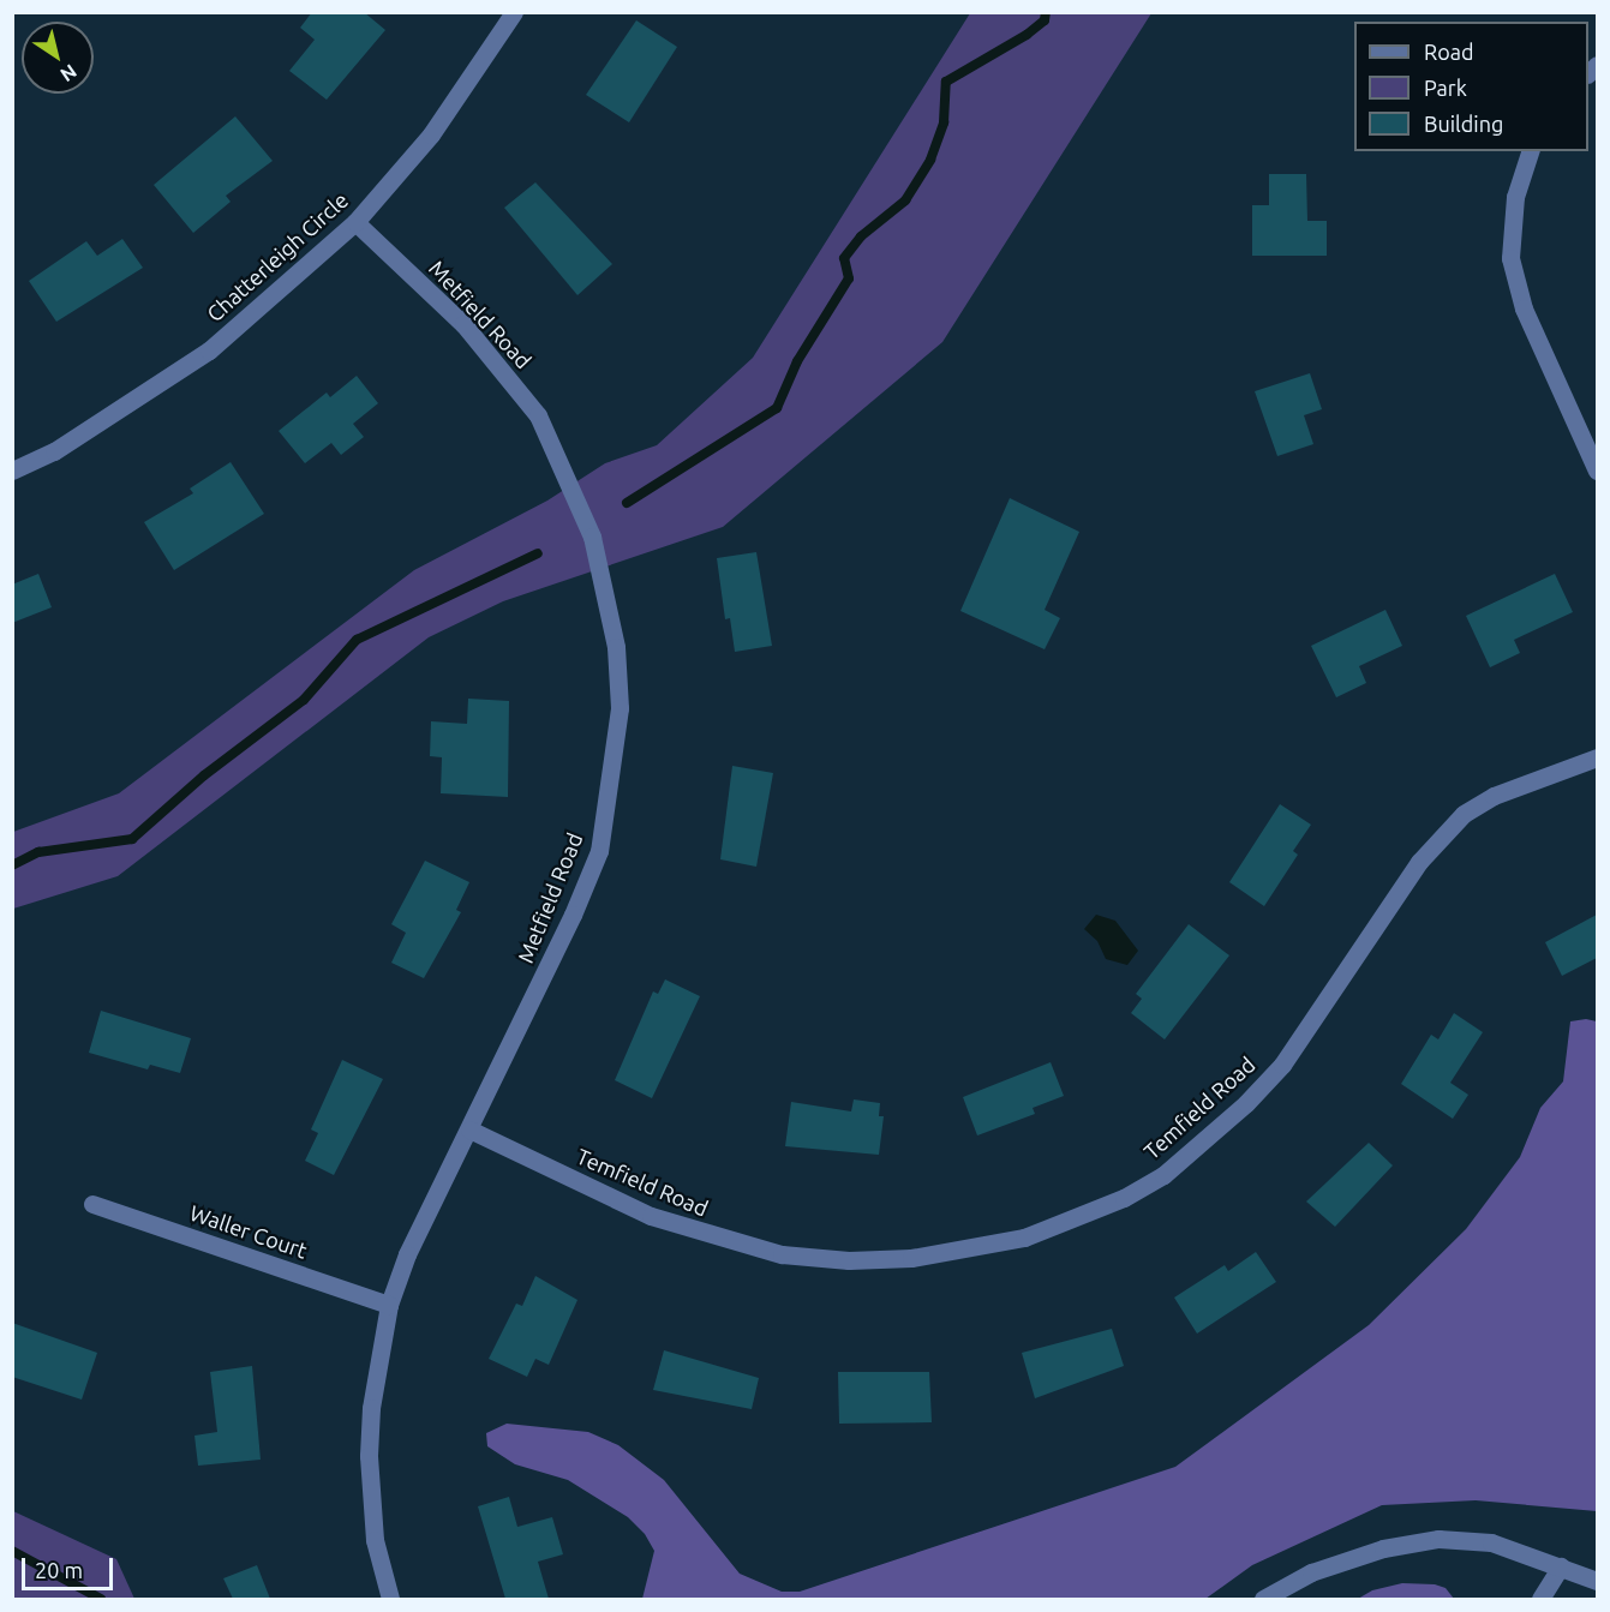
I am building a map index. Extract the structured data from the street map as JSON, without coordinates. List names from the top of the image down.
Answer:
{
  "streets": {
    "street": [
      "Chatterleigh Circle",
      "Metfield Road",
      "Temfield Road",
      "Waller Court"
    ]
  },
  "crossings": [
    ["Chatterleigh Circle", "Metfield Road"],
    ["Metfield Road", "Temfield Road"],
    ["Metfield Road", "Waller Court"]
  ],
  "legend": ["Road", "Park", "Building"],
  "scale_bar": "20 m",
  "north": "bottom right"
}
